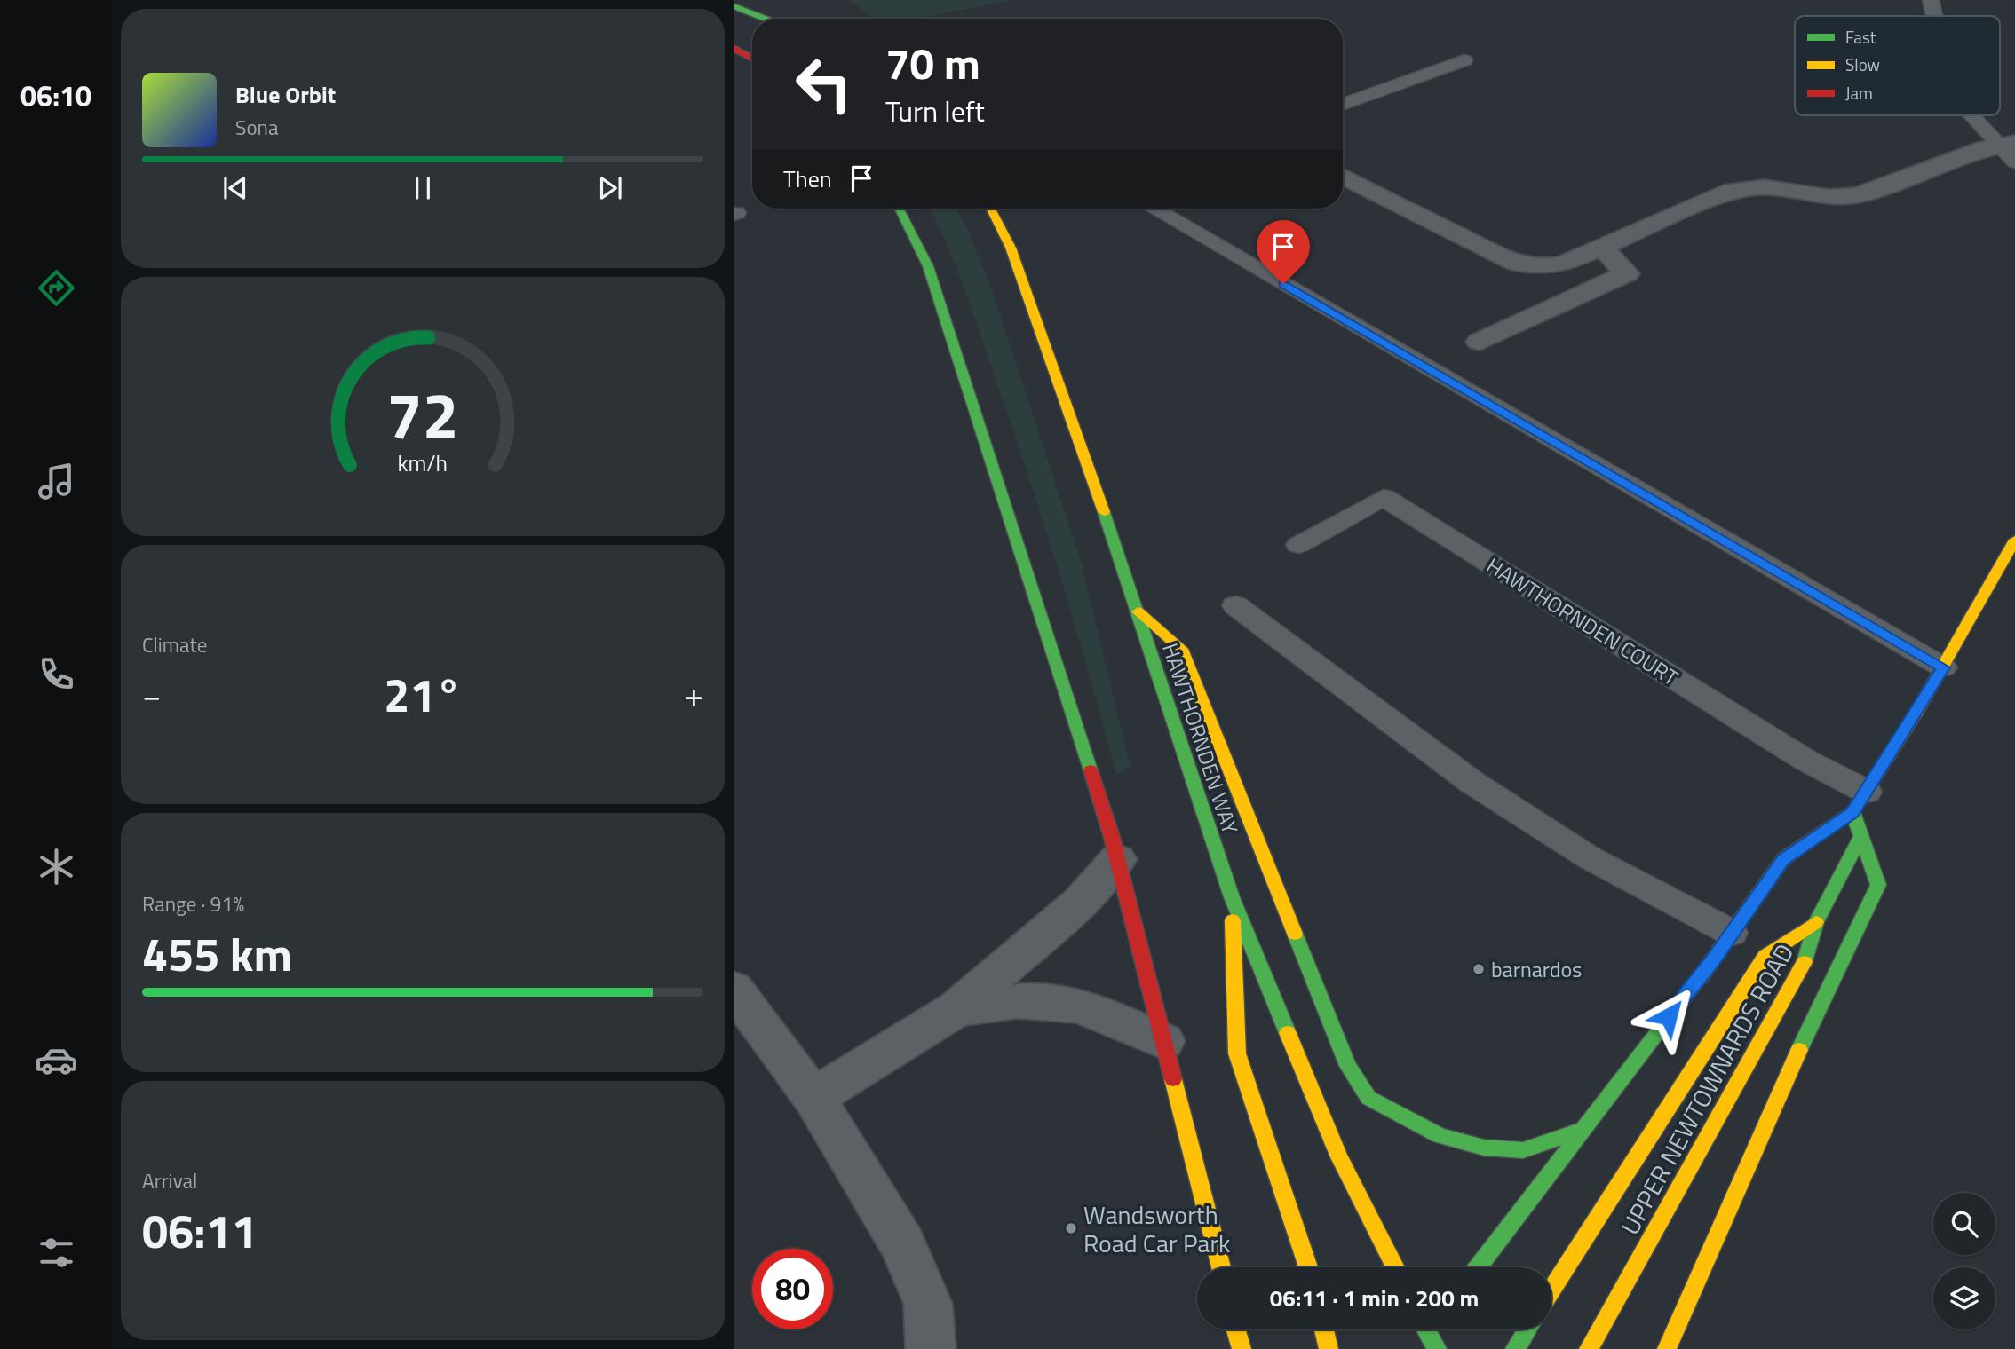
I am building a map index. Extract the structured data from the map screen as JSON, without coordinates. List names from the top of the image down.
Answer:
{
  "streets": {
    "highway": ["HAWTHORNDEN WAY", "UPPER NEWTOWNARDS ROAD"],
    "lane": ["HAWTHORNDEN COURT"]
  },
  "places": ["barnardos", "Wandsworth Road Car Park"],
  "legend": ["Fast", "Slow", "Jam"],
  "page": {
    "tabs": "06:10",
    "turn": ["70 m", "Turn left"],
    "song": ["Blue Orbit", "Sona"],
    "then": "Then",
    "tile": [
      "Climate",
      ["Range · 91%", "455 km"],
      ["Arrival", "06:11"]
    ],
    "heat": ["−", "21°", "+"],
    "limit": "80",
    "trip": "06:11 · 1 min · 200 m",
    "gauge": ["72", "km/h"]
  }
}
